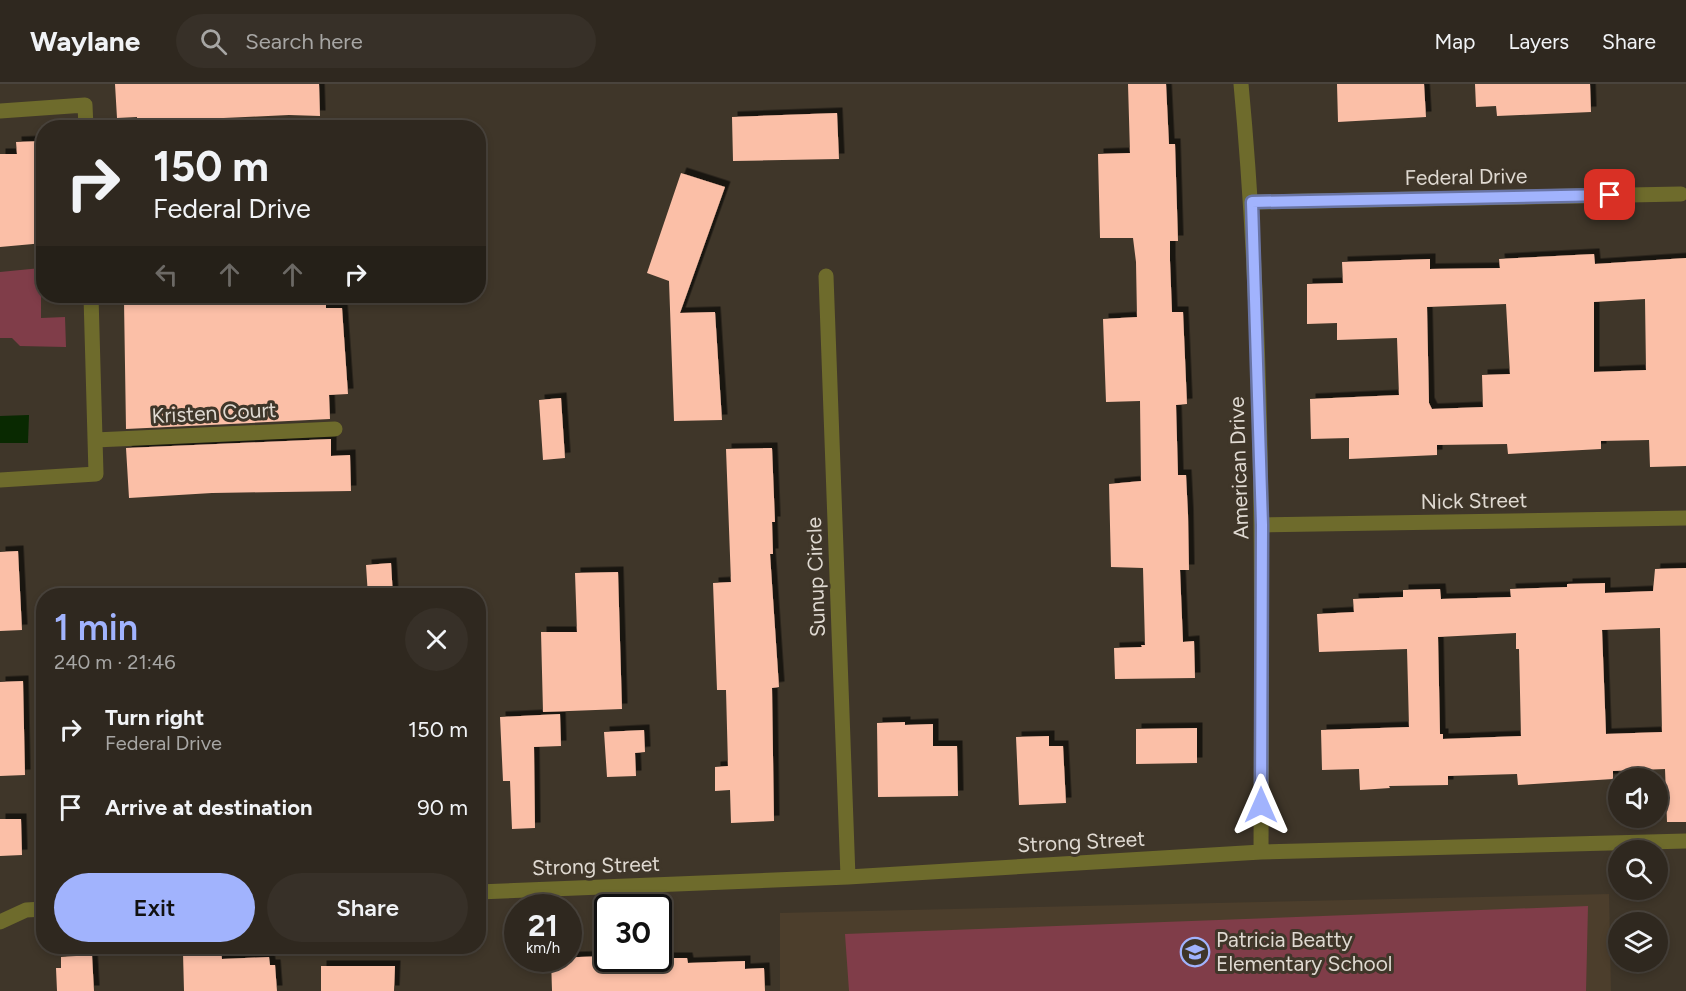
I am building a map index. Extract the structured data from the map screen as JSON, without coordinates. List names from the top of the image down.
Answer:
{
  "streets": {
    "street": [
      "Federal Drive",
      "Kristen Court",
      "American Drive",
      "Nick Street",
      "Sunup Circle",
      "Strong Street"
    ]
  },
  "crossings": [
    ["Federal Drive", "American Drive"],
    ["American Drive", "Nick Street"],
    ["American Drive", "Strong Street"],
    ["Sunup Circle", "Strong Street"]
  ],
  "places": {
    "school or university": ["Patricia Beatty Elementary School"]
  },
  "page": {
    "header": "Waylane",
    "search": "Search here",
    "nav": ["Map", "Layers", "Share"],
    "turn": ["150 m", "Federal Drive"],
    "heading": ["1 min", "240 m · 21:46"],
    "list": [
      {
        "name": "Turn right",
        "note": "Federal Drive",
        "value": "150 m"
      },
      {
        "name": "Arrive at destination",
        "value": "90 m"
      }
    ],
    "buttons": ["Exit", "Share"],
    "speed": "21 km/h",
    "limit": "30"
  }
}
